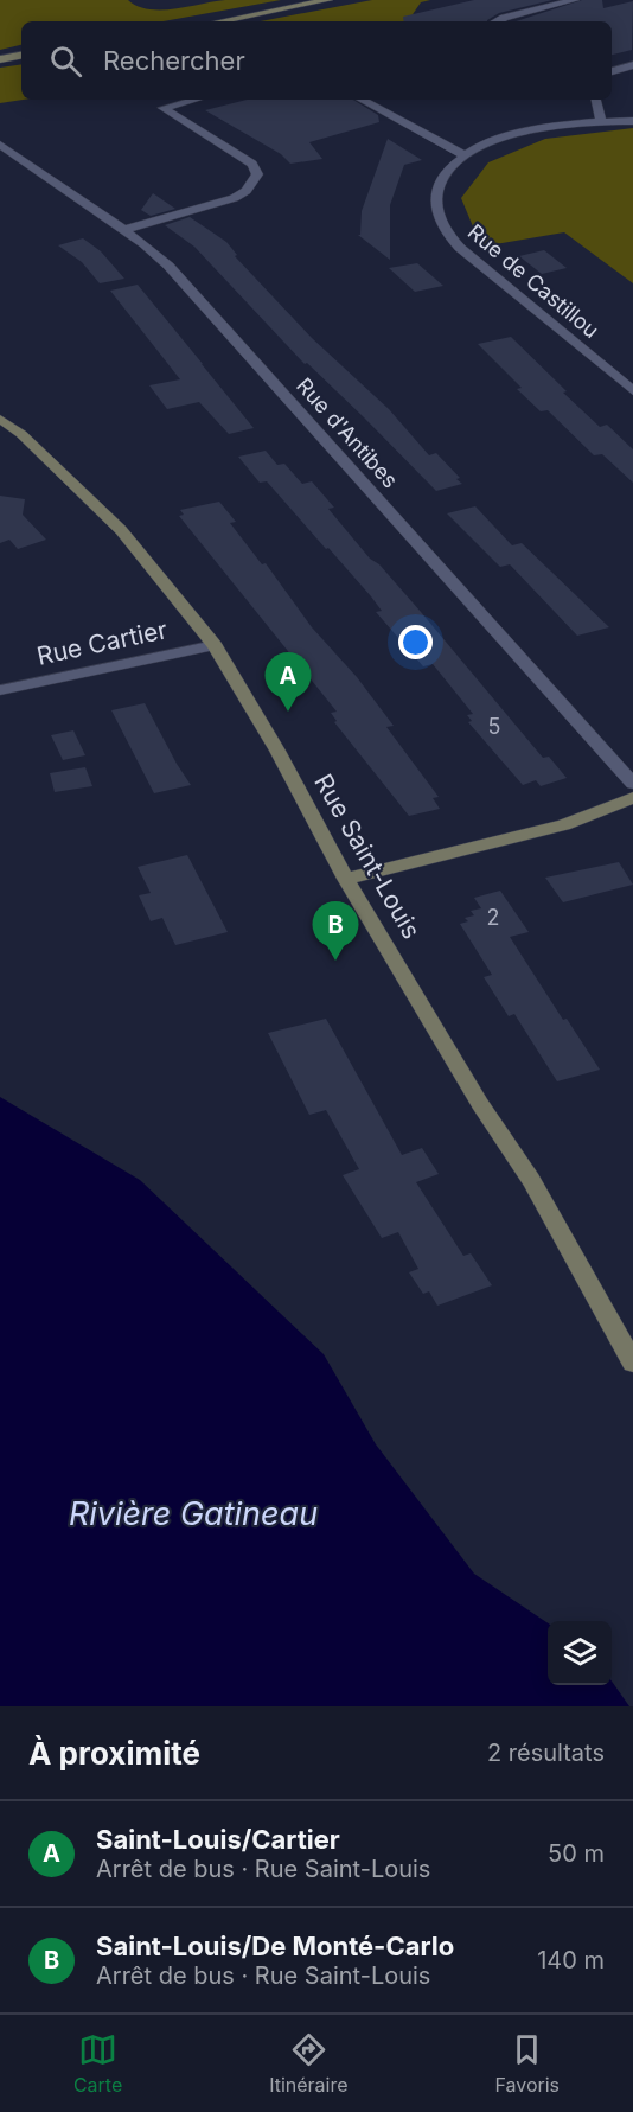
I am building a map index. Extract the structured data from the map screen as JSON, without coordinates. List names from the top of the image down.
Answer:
{
  "streets": {
    "main road": ["Rue Saint-Louis"],
    "street": ["Rue de Castillou", "Rue d'Antibes", "Rue Cartier"]
  },
  "crossings": [
    ["Rue Cartier", "Rue Saint-Louis"]
  ],
  "water": ["Rivière Gatineau"],
  "house_numbers": ["5", "2"],
  "page": {
    "search": "Rechercher",
    "pins": ["A", "B"],
    "heading": ["À proximité", "2 résultats"],
    "list": [
      {
        "mark": "A",
        "name": "Saint-Louis/Cartier",
        "note": "Arrêt de bus · Rue Saint-Louis",
        "value": "50 m"
      },
      {
        "mark": "B",
        "name": "Saint-Louis/De Monté-Carlo",
        "note": "Arrêt de bus · Rue Saint-Louis",
        "value": "140 m"
      }
    ],
    "nav": ["Carte", "Itinéraire", "Favoris"]
  }
}
